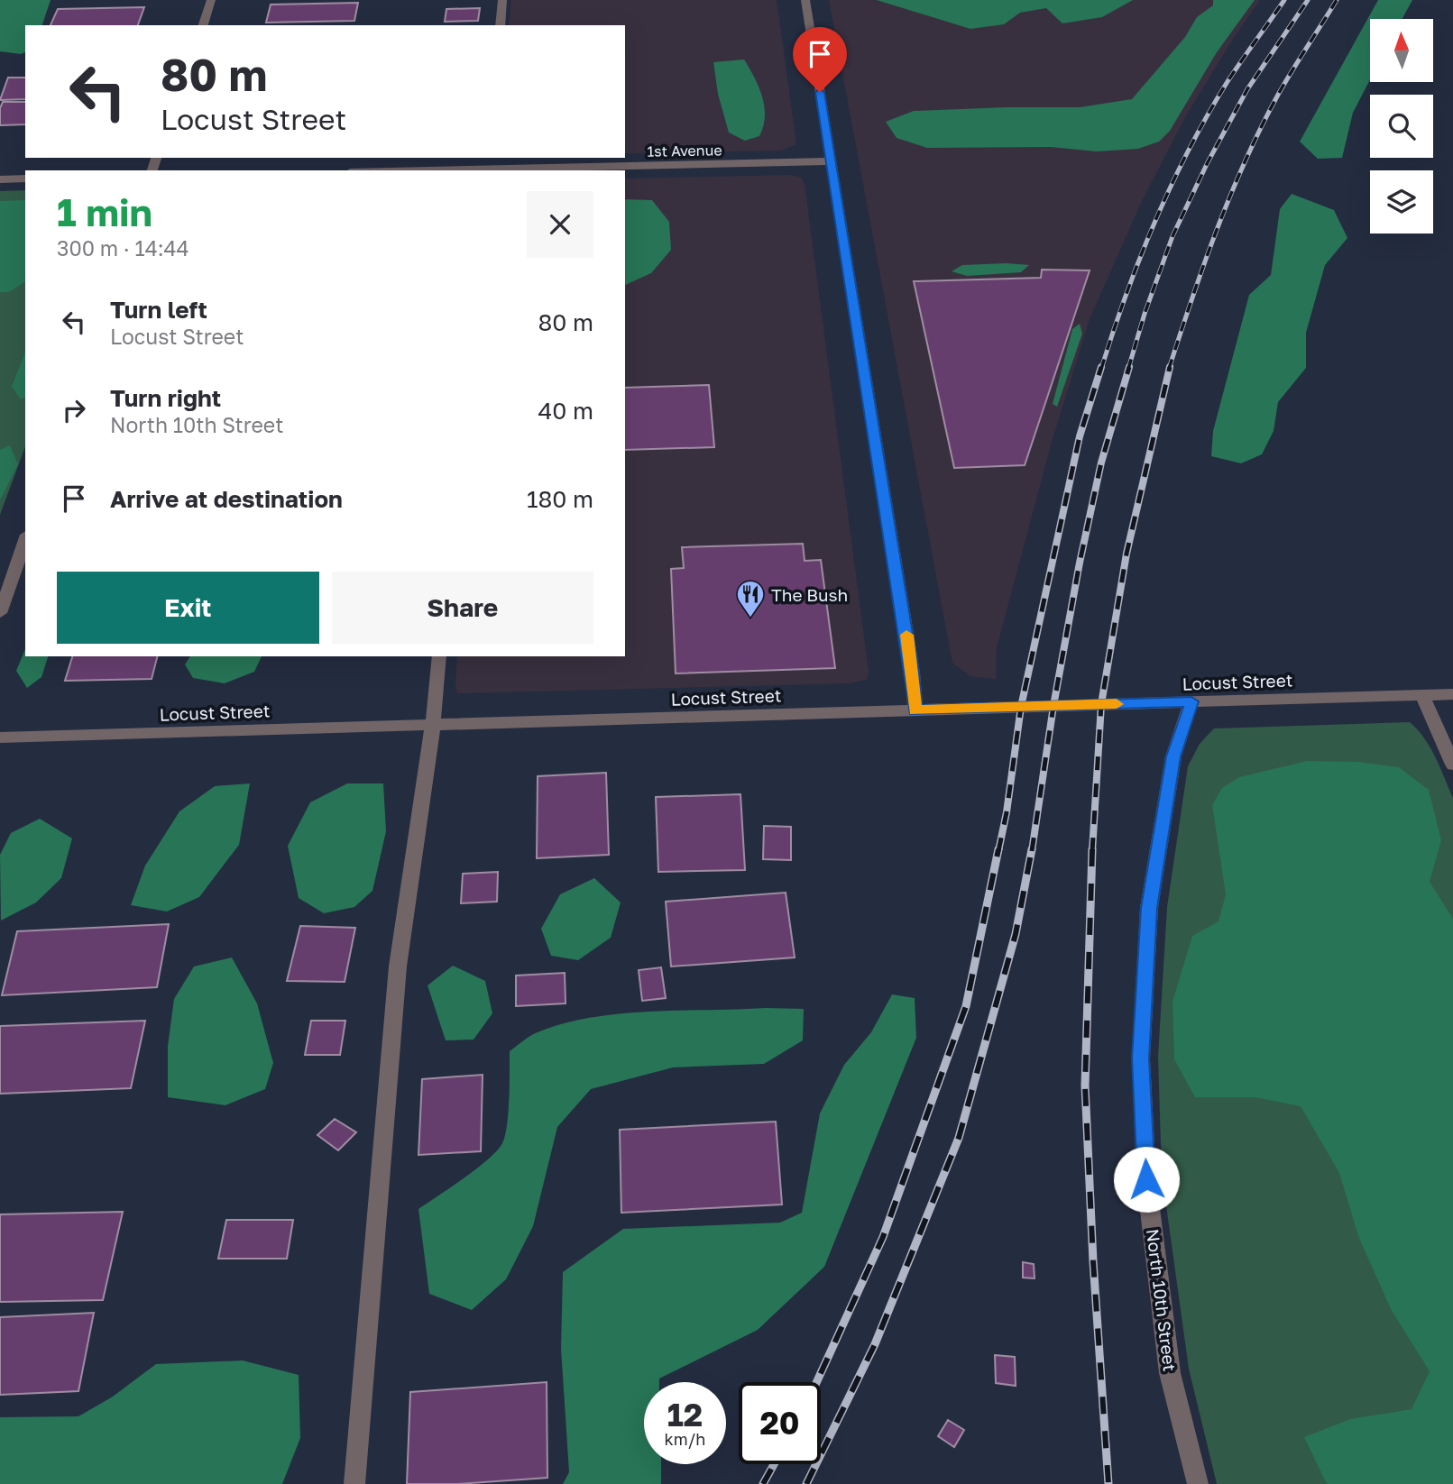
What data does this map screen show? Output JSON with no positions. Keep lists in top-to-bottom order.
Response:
{
  "streets": {
    "street": ["1st Avenue", "Locust Street", "North 10th Street"]
  },
  "crossings": [
    ["Locust Street", "North 10th Street"]
  ],
  "places": {
    "restaurant": ["The Bush"]
  },
  "north": "top",
  "page": {
    "turn": ["80 m", "Locust Street"],
    "heading": ["1 min", "300 m · 14:44"],
    "list": [
      {
        "name": "Turn left",
        "note": "Locust Street",
        "value": "80 m"
      },
      {
        "name": "Turn right",
        "note": "North 10th Street",
        "value": "40 m"
      },
      {
        "name": "Arrive at destination",
        "value": "180 m"
      }
    ],
    "buttons": ["Exit", "Share"],
    "speed": "12 km/h",
    "limit": "20"
  }
}
